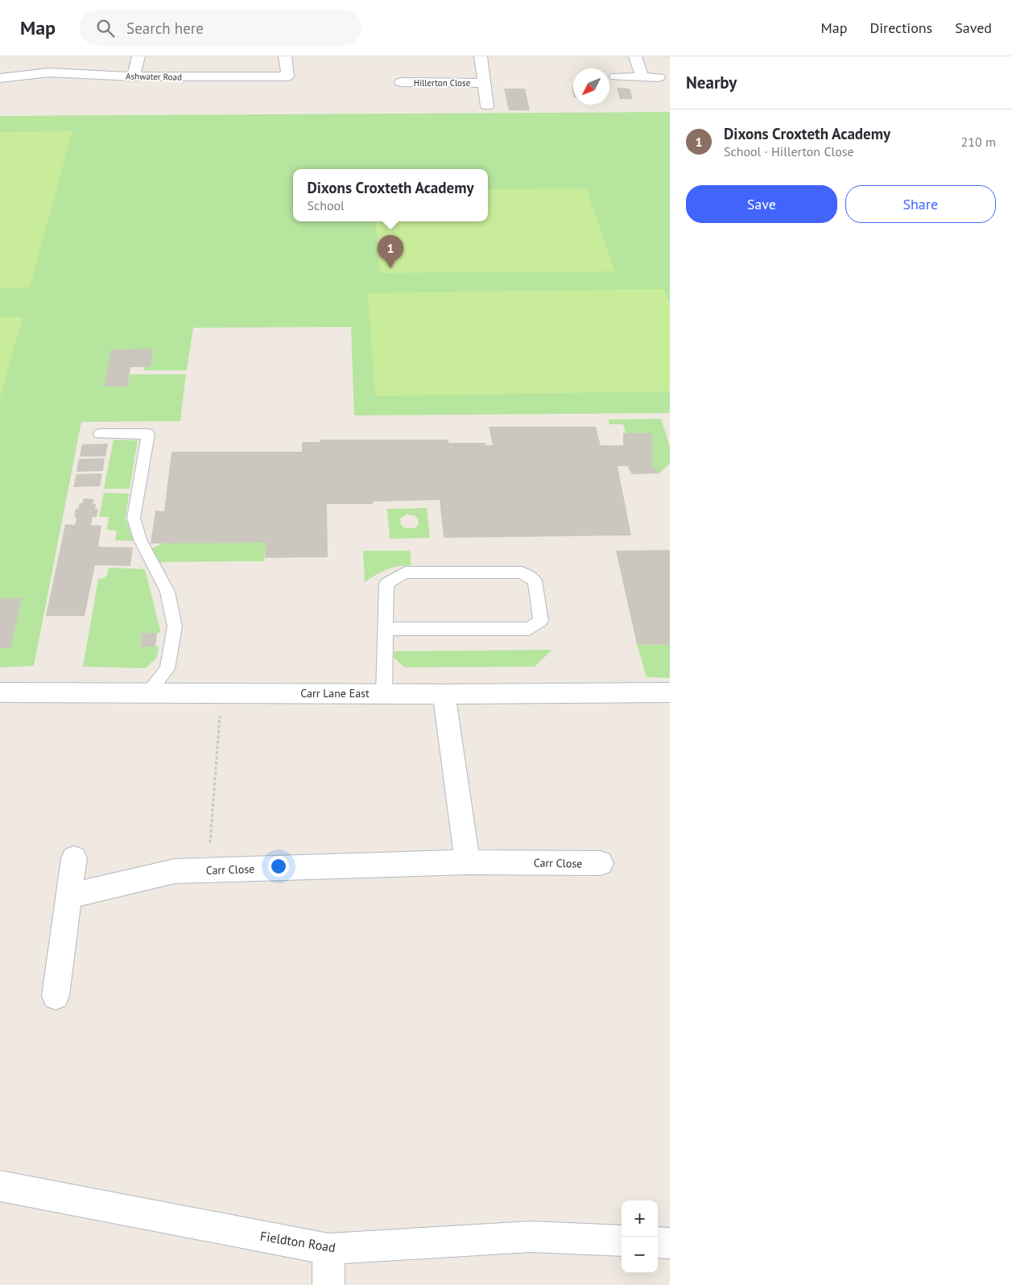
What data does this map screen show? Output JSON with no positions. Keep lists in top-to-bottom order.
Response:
{
  "streets": {
    "street": [
      "Ashwater Road",
      "Hillerton Close",
      "Carr Lane East",
      "Carr Close",
      "Fieldton Road"
    ]
  },
  "north": "bottom left",
  "page": {
    "header": "Map",
    "search": "Search here",
    "nav": ["Map", "Directions", "Saved"],
    "heading": "Nearby",
    "list": [
      {
        "mark": "1",
        "name": "Dixons Croxteth Academy",
        "note": "School · Hillerton Close",
        "value": "210 m"
      }
    ],
    "popup": ["Dixons Croxteth Academy", "School"],
    "buttons": ["Save", "Share"],
    "pins": "1",
    "map_buttons": ["+", "−"]
  }
}
